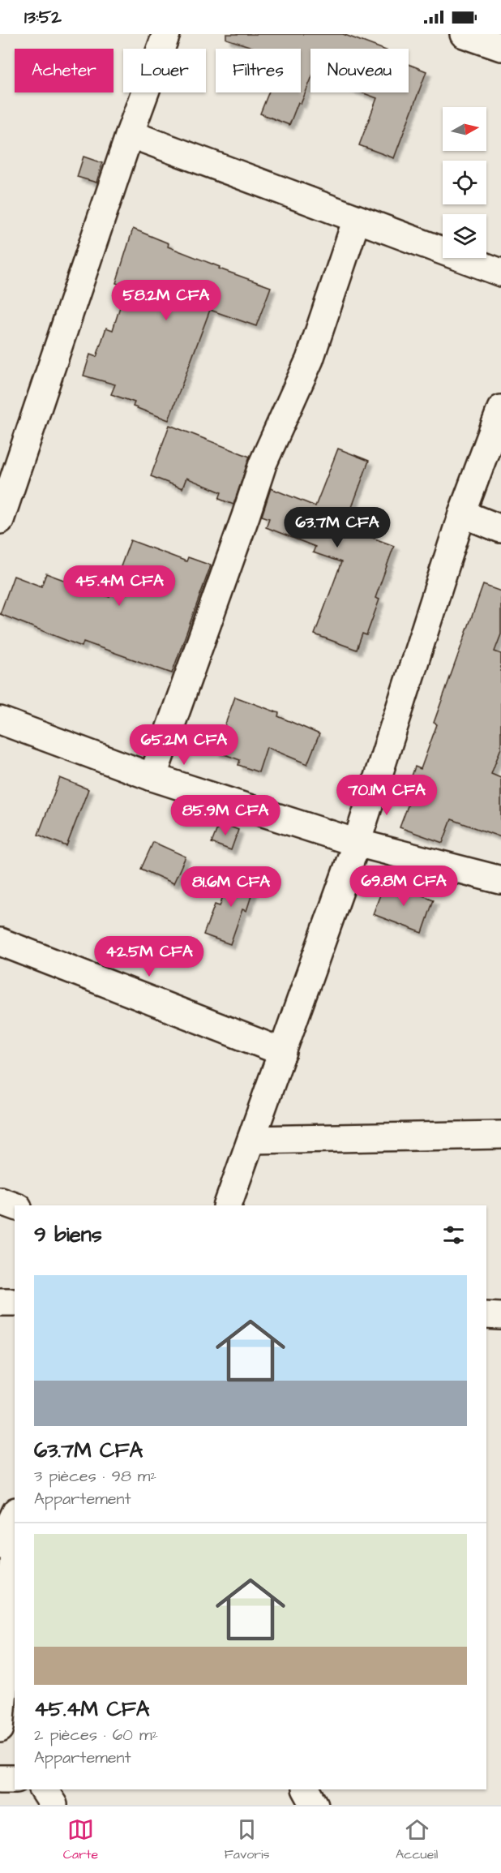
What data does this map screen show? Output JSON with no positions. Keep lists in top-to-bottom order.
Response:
{
  "north": "right",
  "page": {
    "status": "13:52",
    "chip": [
      "Acheter",
      "Louer",
      "Filtres",
      "Nouveau"
    ],
    "price": [
      "58.2M CFA",
      "63.7M CFA",
      "45.4M CFA",
      "65.2M CFA",
      "70.1M CFA",
      "85.9M CFA",
      "69.8M CFA",
      "81.6M CFA",
      "42.5M CFA"
    ],
    "heading": "9 biens",
    "list": [
      {
        "name": "63.7M CFA",
        "note": "3 pièces · 98 m² · Appartement"
      },
      {
        "name": "45.4M CFA",
        "note": "2 pièces · 60 m² · Appartement"
      }
    ],
    "tabs": ["Carte", "Favoris", "Accueil"]
  }
}
